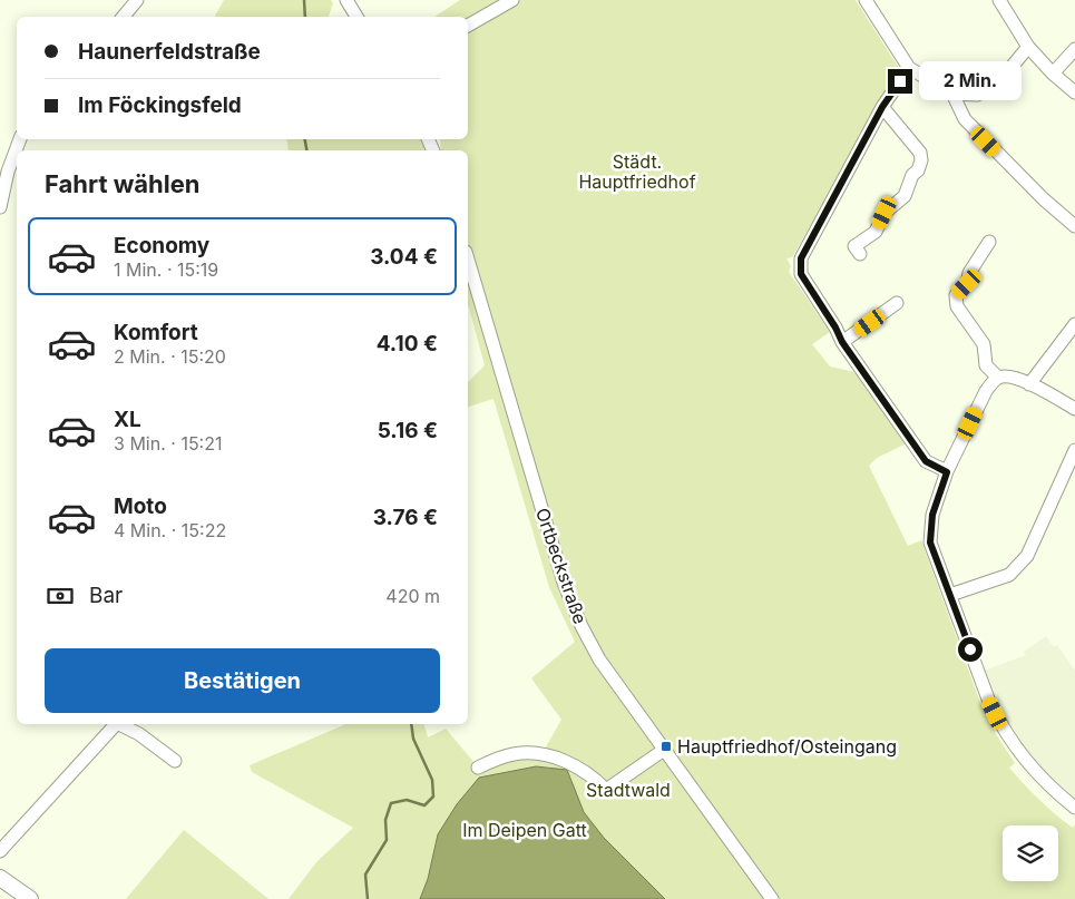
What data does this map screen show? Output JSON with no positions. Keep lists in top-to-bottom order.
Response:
{
  "streets": {
    "street": ["Ortbeckstraße"]
  },
  "parks": ["Städt. Hauptfriedhof", "Stadtwald", "Im Deipen Gatt"],
  "places": {
    "transit": ["Hauptfriedhof/Osteingang"]
  },
  "page": {
    "banner": ["Haunerfeldstraße", "Im Föckingsfeld"],
    "bubble": "2 Min.",
    "heading": "Fahrt wählen",
    "list": [
      {
        "name": "Economy",
        "note": "1 Min. · 15:19",
        "value": "3.04 €"
      },
      {
        "name": "Komfort",
        "note": "2 Min. · 15:20",
        "value": "4.10 €"
      },
      {
        "name": "XL",
        "note": "3 Min. · 15:21",
        "value": "5.16 €"
      },
      {
        "name": "Moto",
        "note": "4 Min. · 15:22",
        "value": "3.76 €"
      }
    ],
    "pay": ["Bar", "420 m"],
    "buttons": "Bestätigen"
  }
}
